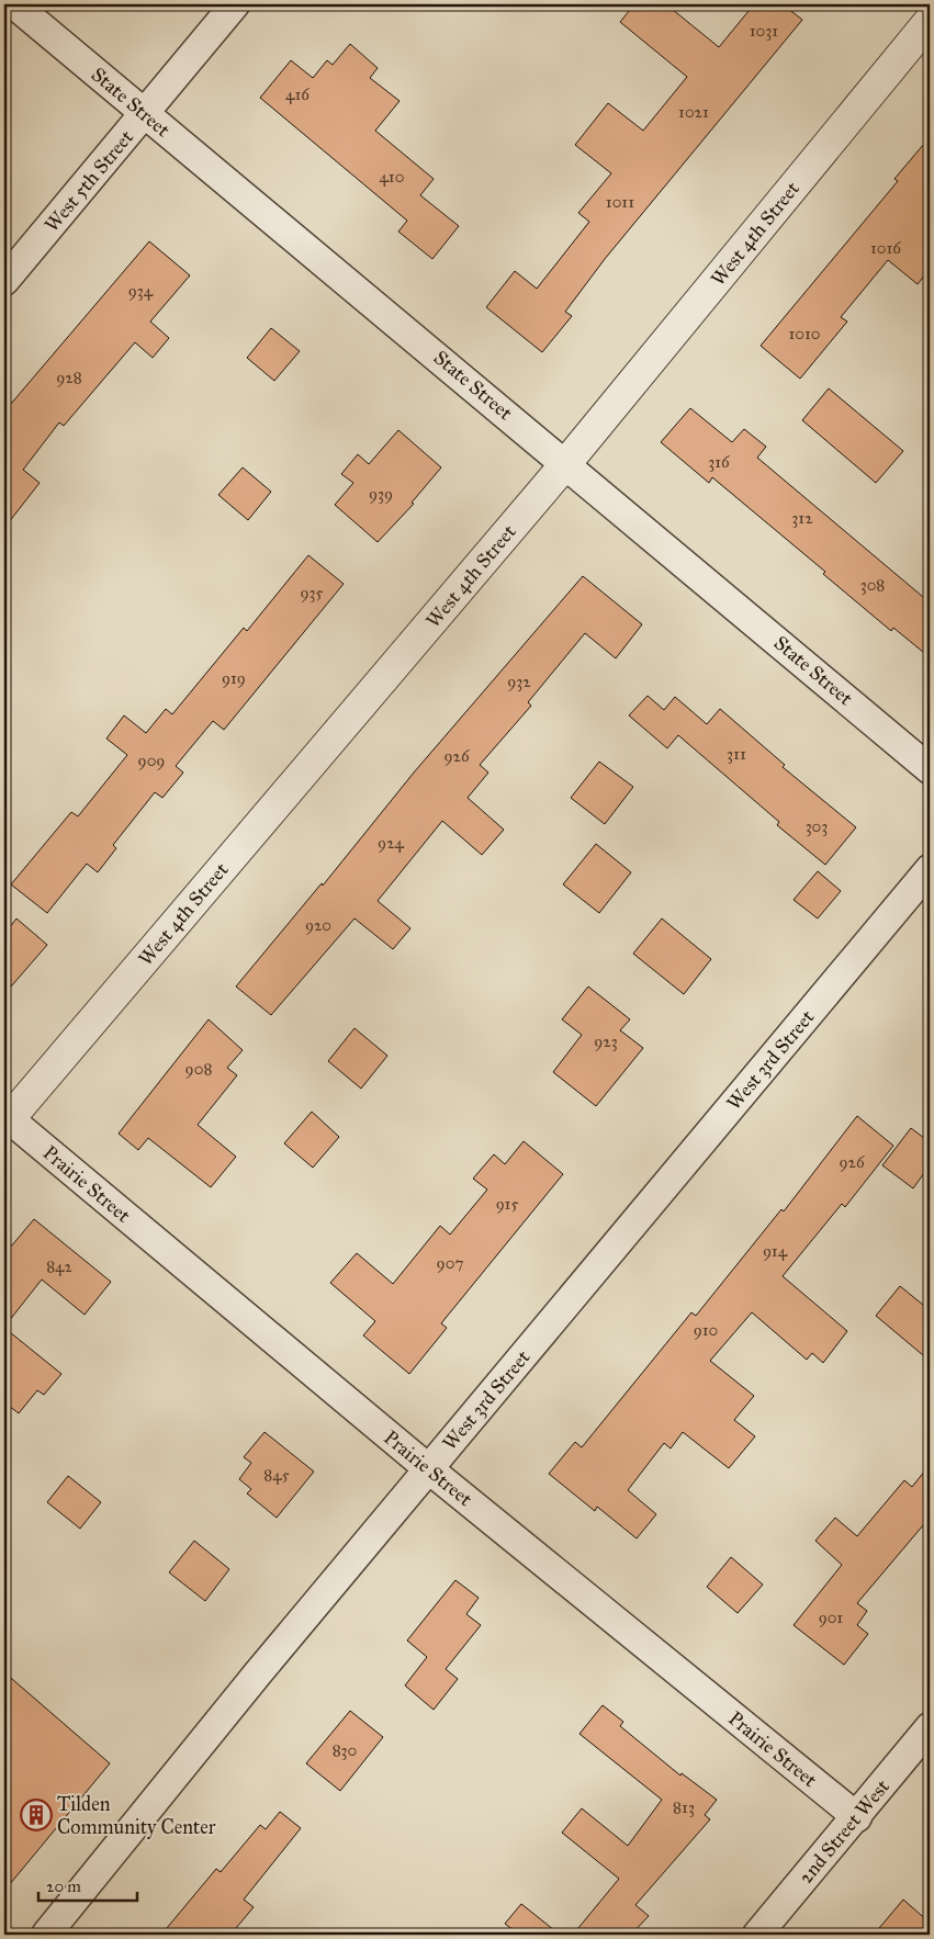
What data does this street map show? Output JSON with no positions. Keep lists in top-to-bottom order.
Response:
{
  "streets": {
    "street": [
      "State Street",
      "West 5th Street",
      "West 4th Street",
      "West 3rd Street",
      "Prairie Street",
      "2nd Street West"
    ]
  },
  "crossings": [
    ["State Street", "West 5th Street"],
    ["State Street", "West 4th Street"],
    ["West 4th Street", "Prairie Street"],
    ["West 3rd Street", "Prairie Street"],
    ["Prairie Street", "2nd Street West"]
  ],
  "places": {
    "building": ["Tilden Community Center"]
  },
  "house_numbers": [
    "1031",
    "416",
    "1021",
    "410",
    "1011",
    "1016",
    "934",
    "1010",
    "928",
    "316",
    "939",
    "312",
    "308",
    "935",
    "919",
    "932",
    "311",
    "926",
    "909",
    "303",
    "924",
    "920",
    "923",
    "908",
    "926",
    "915",
    "914",
    "907",
    "842",
    "910",
    "845",
    "901",
    "830",
    "813"
  ],
  "scale_bar": "20 m"
}
